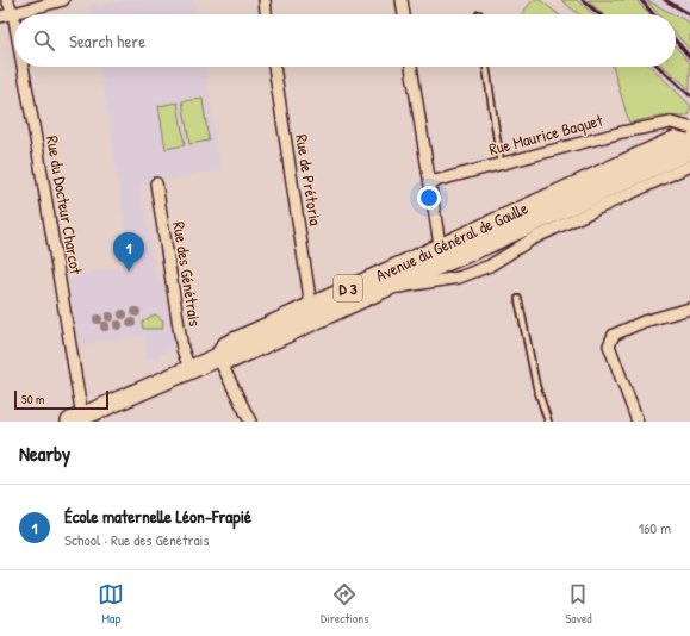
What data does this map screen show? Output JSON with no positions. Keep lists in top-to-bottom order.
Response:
{
  "streets": {
    "main road": ["Avenue du Général de Gaulle", "D 3"],
    "street": [
      "Rue Maurice Baquet",
      "Rue de Prétoria",
      "Rue du Docteur Charcot",
      "Rue des Génétrais"
    ]
  },
  "crossings": [
    ["Rue de Prétoria", "Avenue du Général de Gaulle"],
    ["Rue du Docteur Charcot", "Avenue du Général de Gaulle"],
    ["Avenue du Général de Gaulle", "Rue des Génétrais"]
  ],
  "scale_bar": "50 m",
  "page": {
    "search": "Search here",
    "pins": "1",
    "scale": "50 m",
    "heading": "Nearby",
    "list": [
      {
        "mark": "1",
        "name": "École maternelle Léon-Frapié",
        "note": "School · Rue des Génétrais",
        "value": "160 m"
      }
    ],
    "nav": ["Map", "Directions", "Saved"]
  }
}
